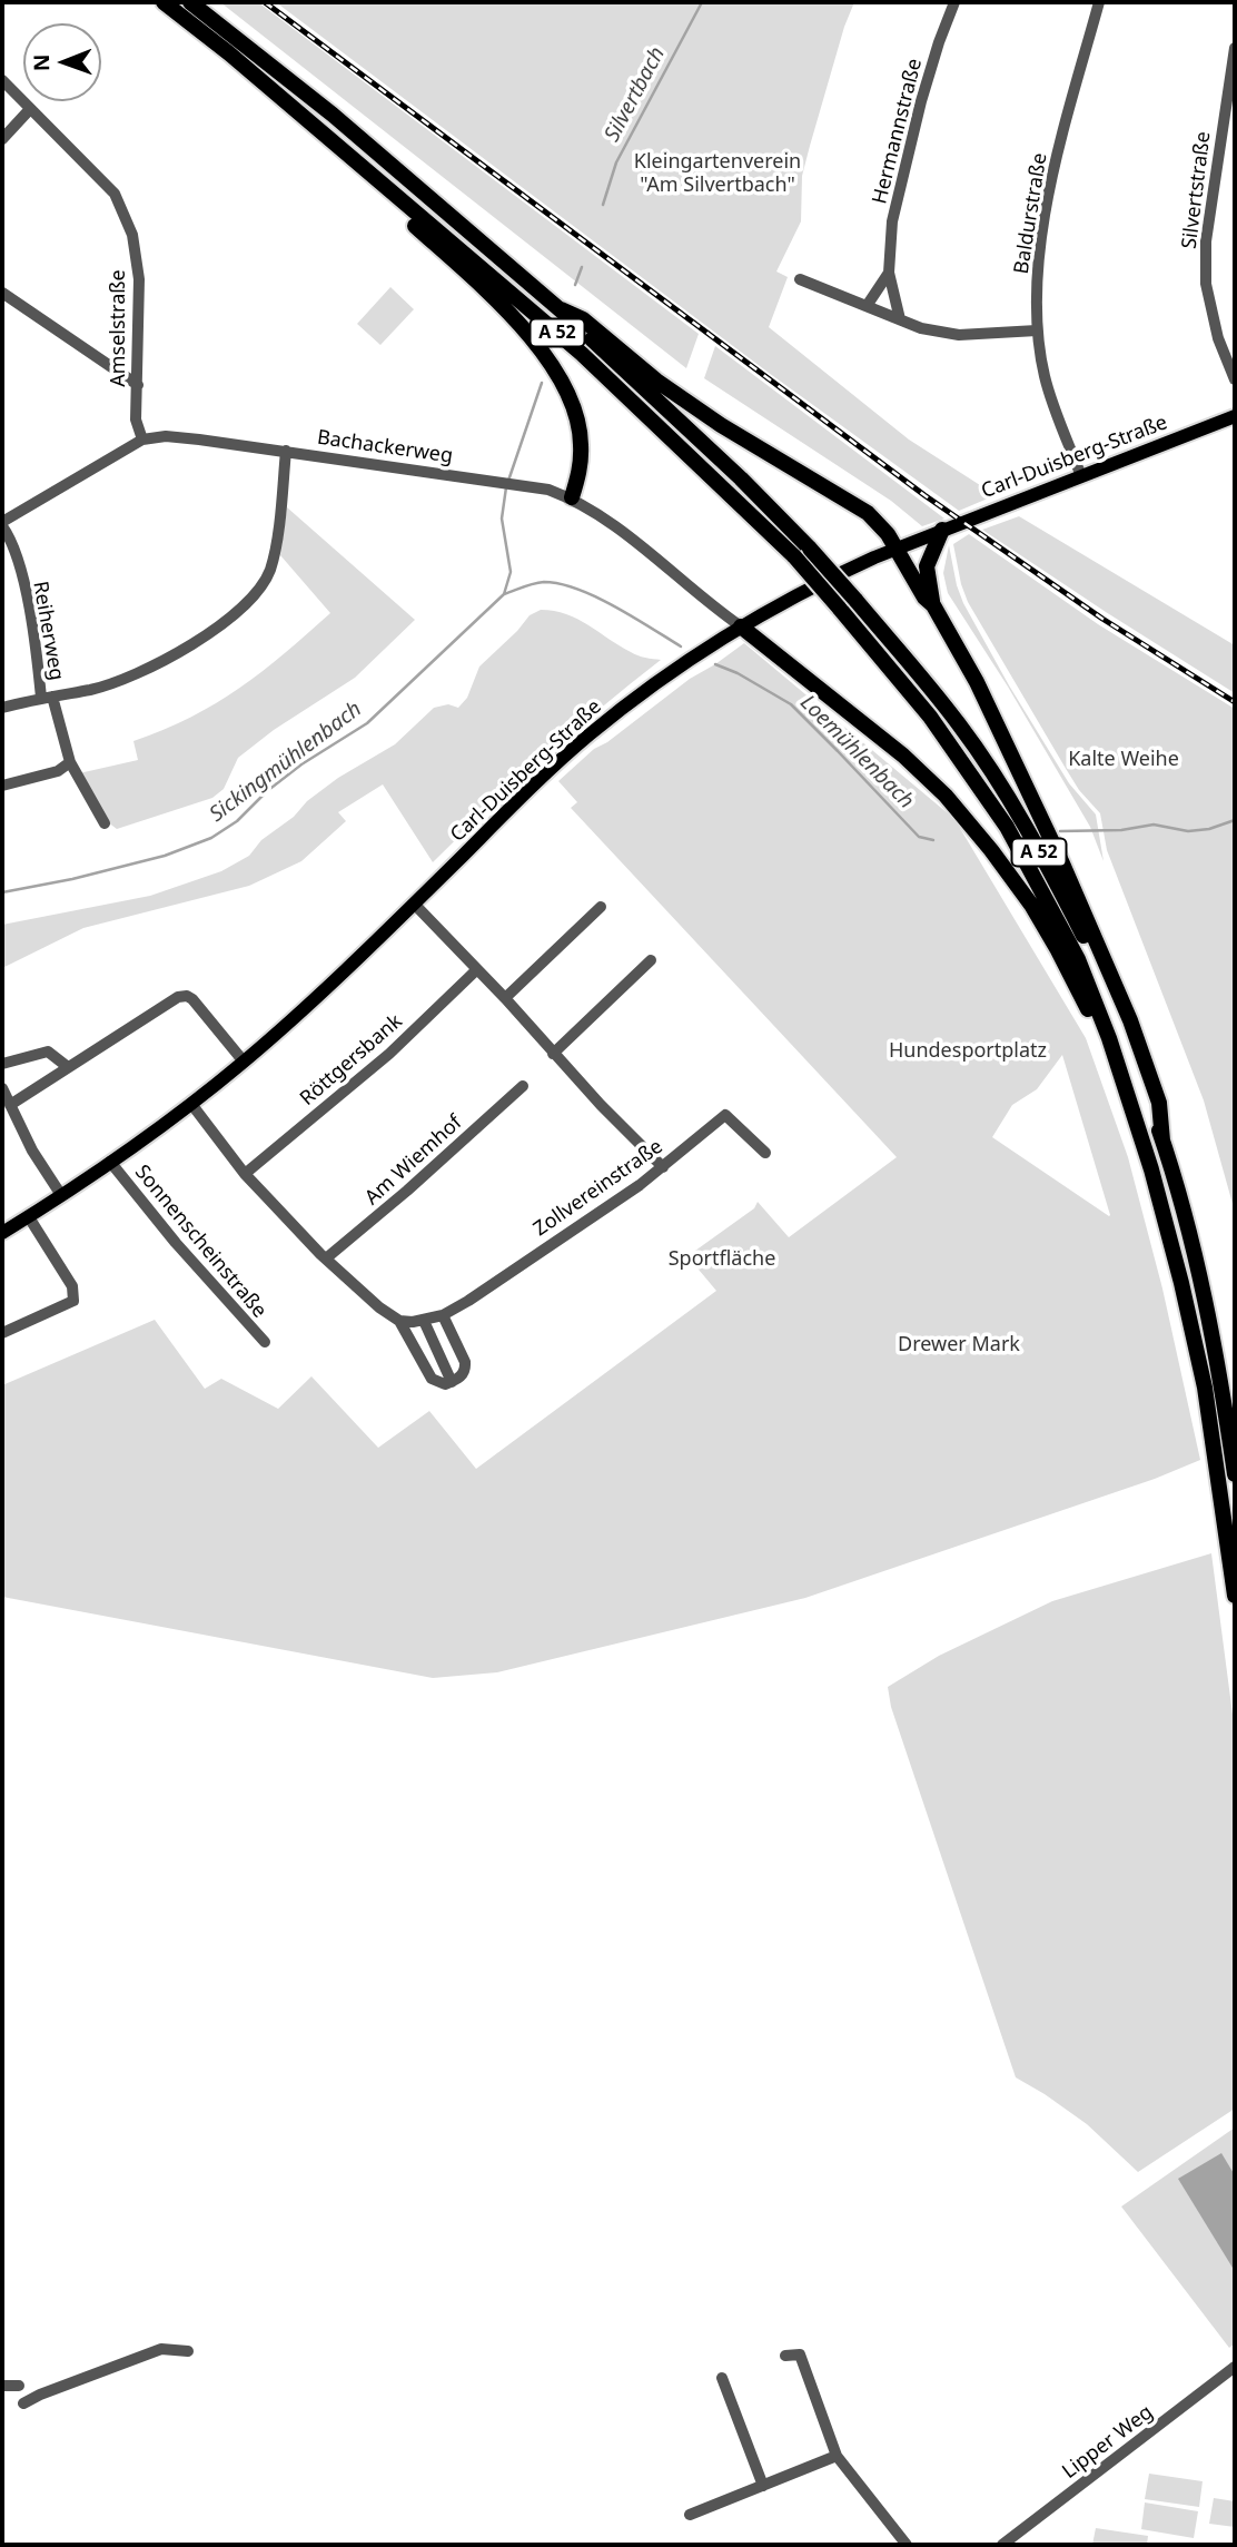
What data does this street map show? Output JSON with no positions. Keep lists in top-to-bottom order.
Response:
{
  "streets": {
    "highway": ["A 52"],
    "main road": ["Carl-Duisberg-Straße"],
    "street": [
      "Hermannstraße",
      "Silvertstraße",
      "Baldurstraße",
      "Amselstraße",
      "Bachackerweg",
      "Reiherweg",
      "Röttgersbank",
      "Am Wiemhof",
      "Zollvereinstraße",
      "Sonnenscheinstraße",
      "Lipper Weg"
    ]
  },
  "crossings": [
    ["Baldurstraße", "Carl-Duisberg-Straße"],
    ["Amselstraße", "Bachackerweg"],
    ["Bachackerweg", "Carl-Duisberg-Straße"],
    ["Bachackerweg", "Reiherweg"],
    ["Carl-Duisberg-Straße", "Sonnenscheinstraße"]
  ],
  "water": ["Silvertbach", "Loemühlenbach", "Sickingmühlenbach"],
  "parks": [
    "Kleingartenverein \"Am Silvertbach\"",
    "Kalte Weihe",
    "Hundesportplatz",
    "Sportfläche",
    "Drewer Mark"
  ],
  "north": "left"
}
